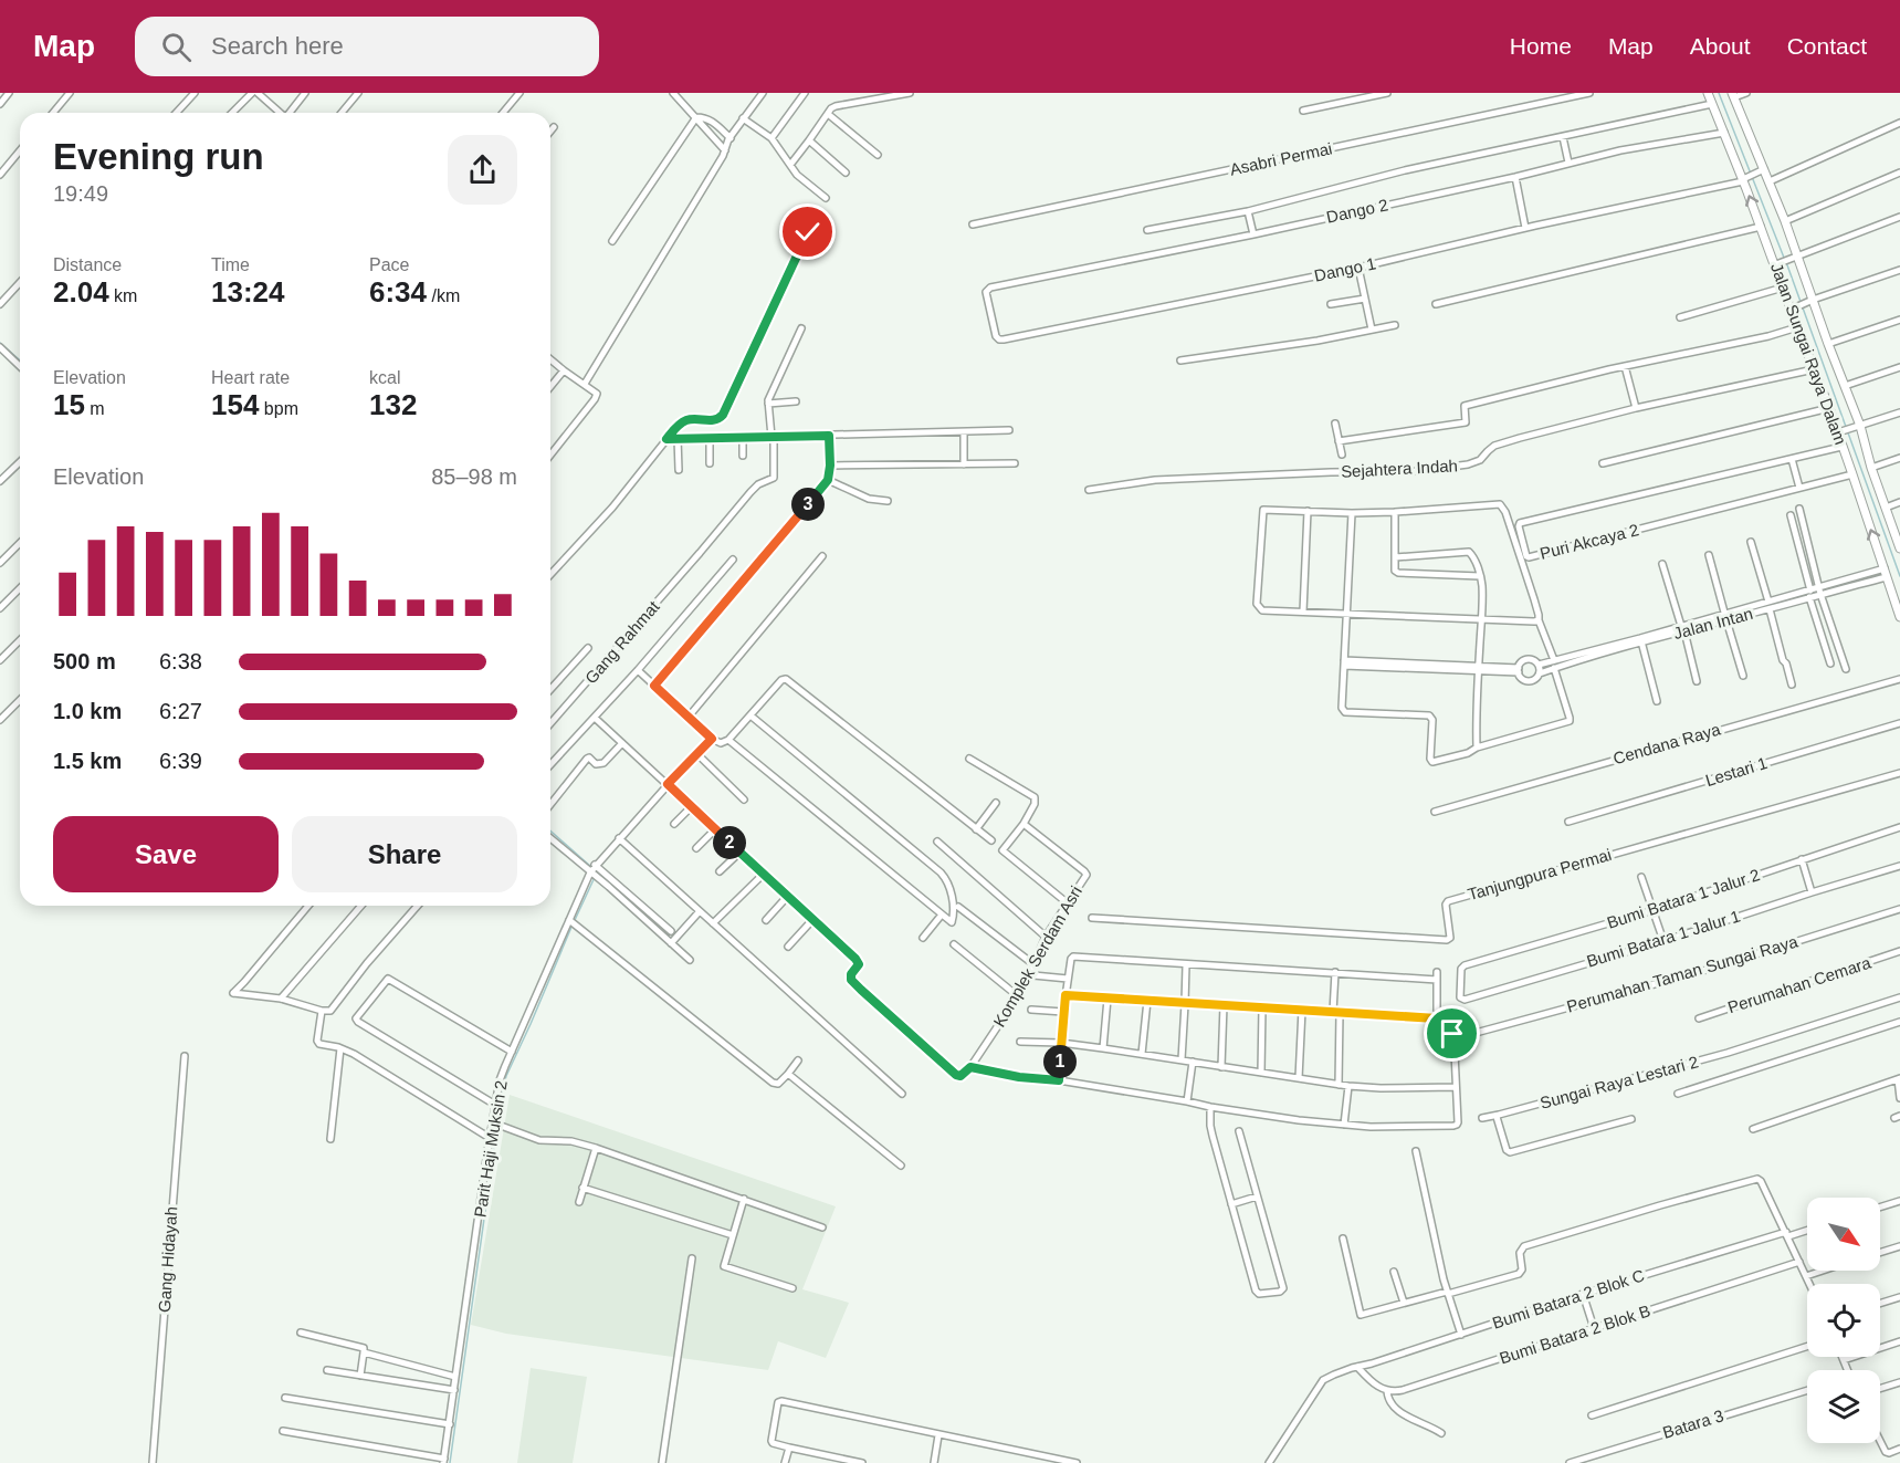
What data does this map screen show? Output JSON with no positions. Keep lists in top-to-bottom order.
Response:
{
  "streets": {
    "street": [
      "Asabri Permai",
      "Dango 2",
      "Dango 1",
      "Jalan Sungai Raya Dalam",
      "Sejahtera Indah",
      "Puri Akcaya 2",
      "Gang Rahmat",
      "Cendana Raya",
      "Lestari 1",
      "Tanjungpura Permai",
      "Bumi Batara 1 Jalur 2",
      "Bumi Batara 1 Jalur 1",
      "Komplek Serdam Asri",
      "Perumahan Taman Sungai Raya",
      "Perumahan Cemara",
      "Sungai Raya Lestari 2",
      "Parit Haji Muksin 2",
      "Gang Hidayah",
      "Bumi Batara 2 Blok C",
      "Bumi Batara 2 Blok B",
      "Batara 3"
    ]
  },
  "crossings": [
    ["Dango 2", "Dango 1"],
    ["Dango 2", "Jalan Sungai Raya Dalam"],
    ["Dango 1", "Jalan Sungai Raya Dalam"],
    ["Jalan Sungai Raya Dalam", "Sejahtera Indah"],
    ["Jalan Sungai Raya Dalam", "Puri Akcaya 2"],
    ["Bumi Batara 1 Jalur 2", "Bumi Batara 1 Jalur 1"]
  ],
  "north": "bottom right",
  "page": {
    "header": "Map",
    "search": "Search here",
    "nav": [
      "Home",
      "Map",
      "About",
      "Contact"
    ],
    "heading": ["Evening run", "19:49"],
    "stats": [
      ["Distance", "2.04 km"],
      ["Time", "13:24"],
      ["Pace", "6:34 /km"],
      ["Elevation", "15 m"],
      ["Heart rate", "154 bpm"],
      ["kcal", "132"]
    ],
    "chart": ["Elevation", "85–98 m"],
    "pins": ["3", "2", "1"],
    "list": [
      {
        "name": "500 m",
        "note": "6:38"
      },
      {
        "name": "1.0 km",
        "note": "6:27"
      },
      {
        "name": "1.5 km",
        "note": "6:39"
      }
    ],
    "buttons": ["Save", "Share"]
  }
}
